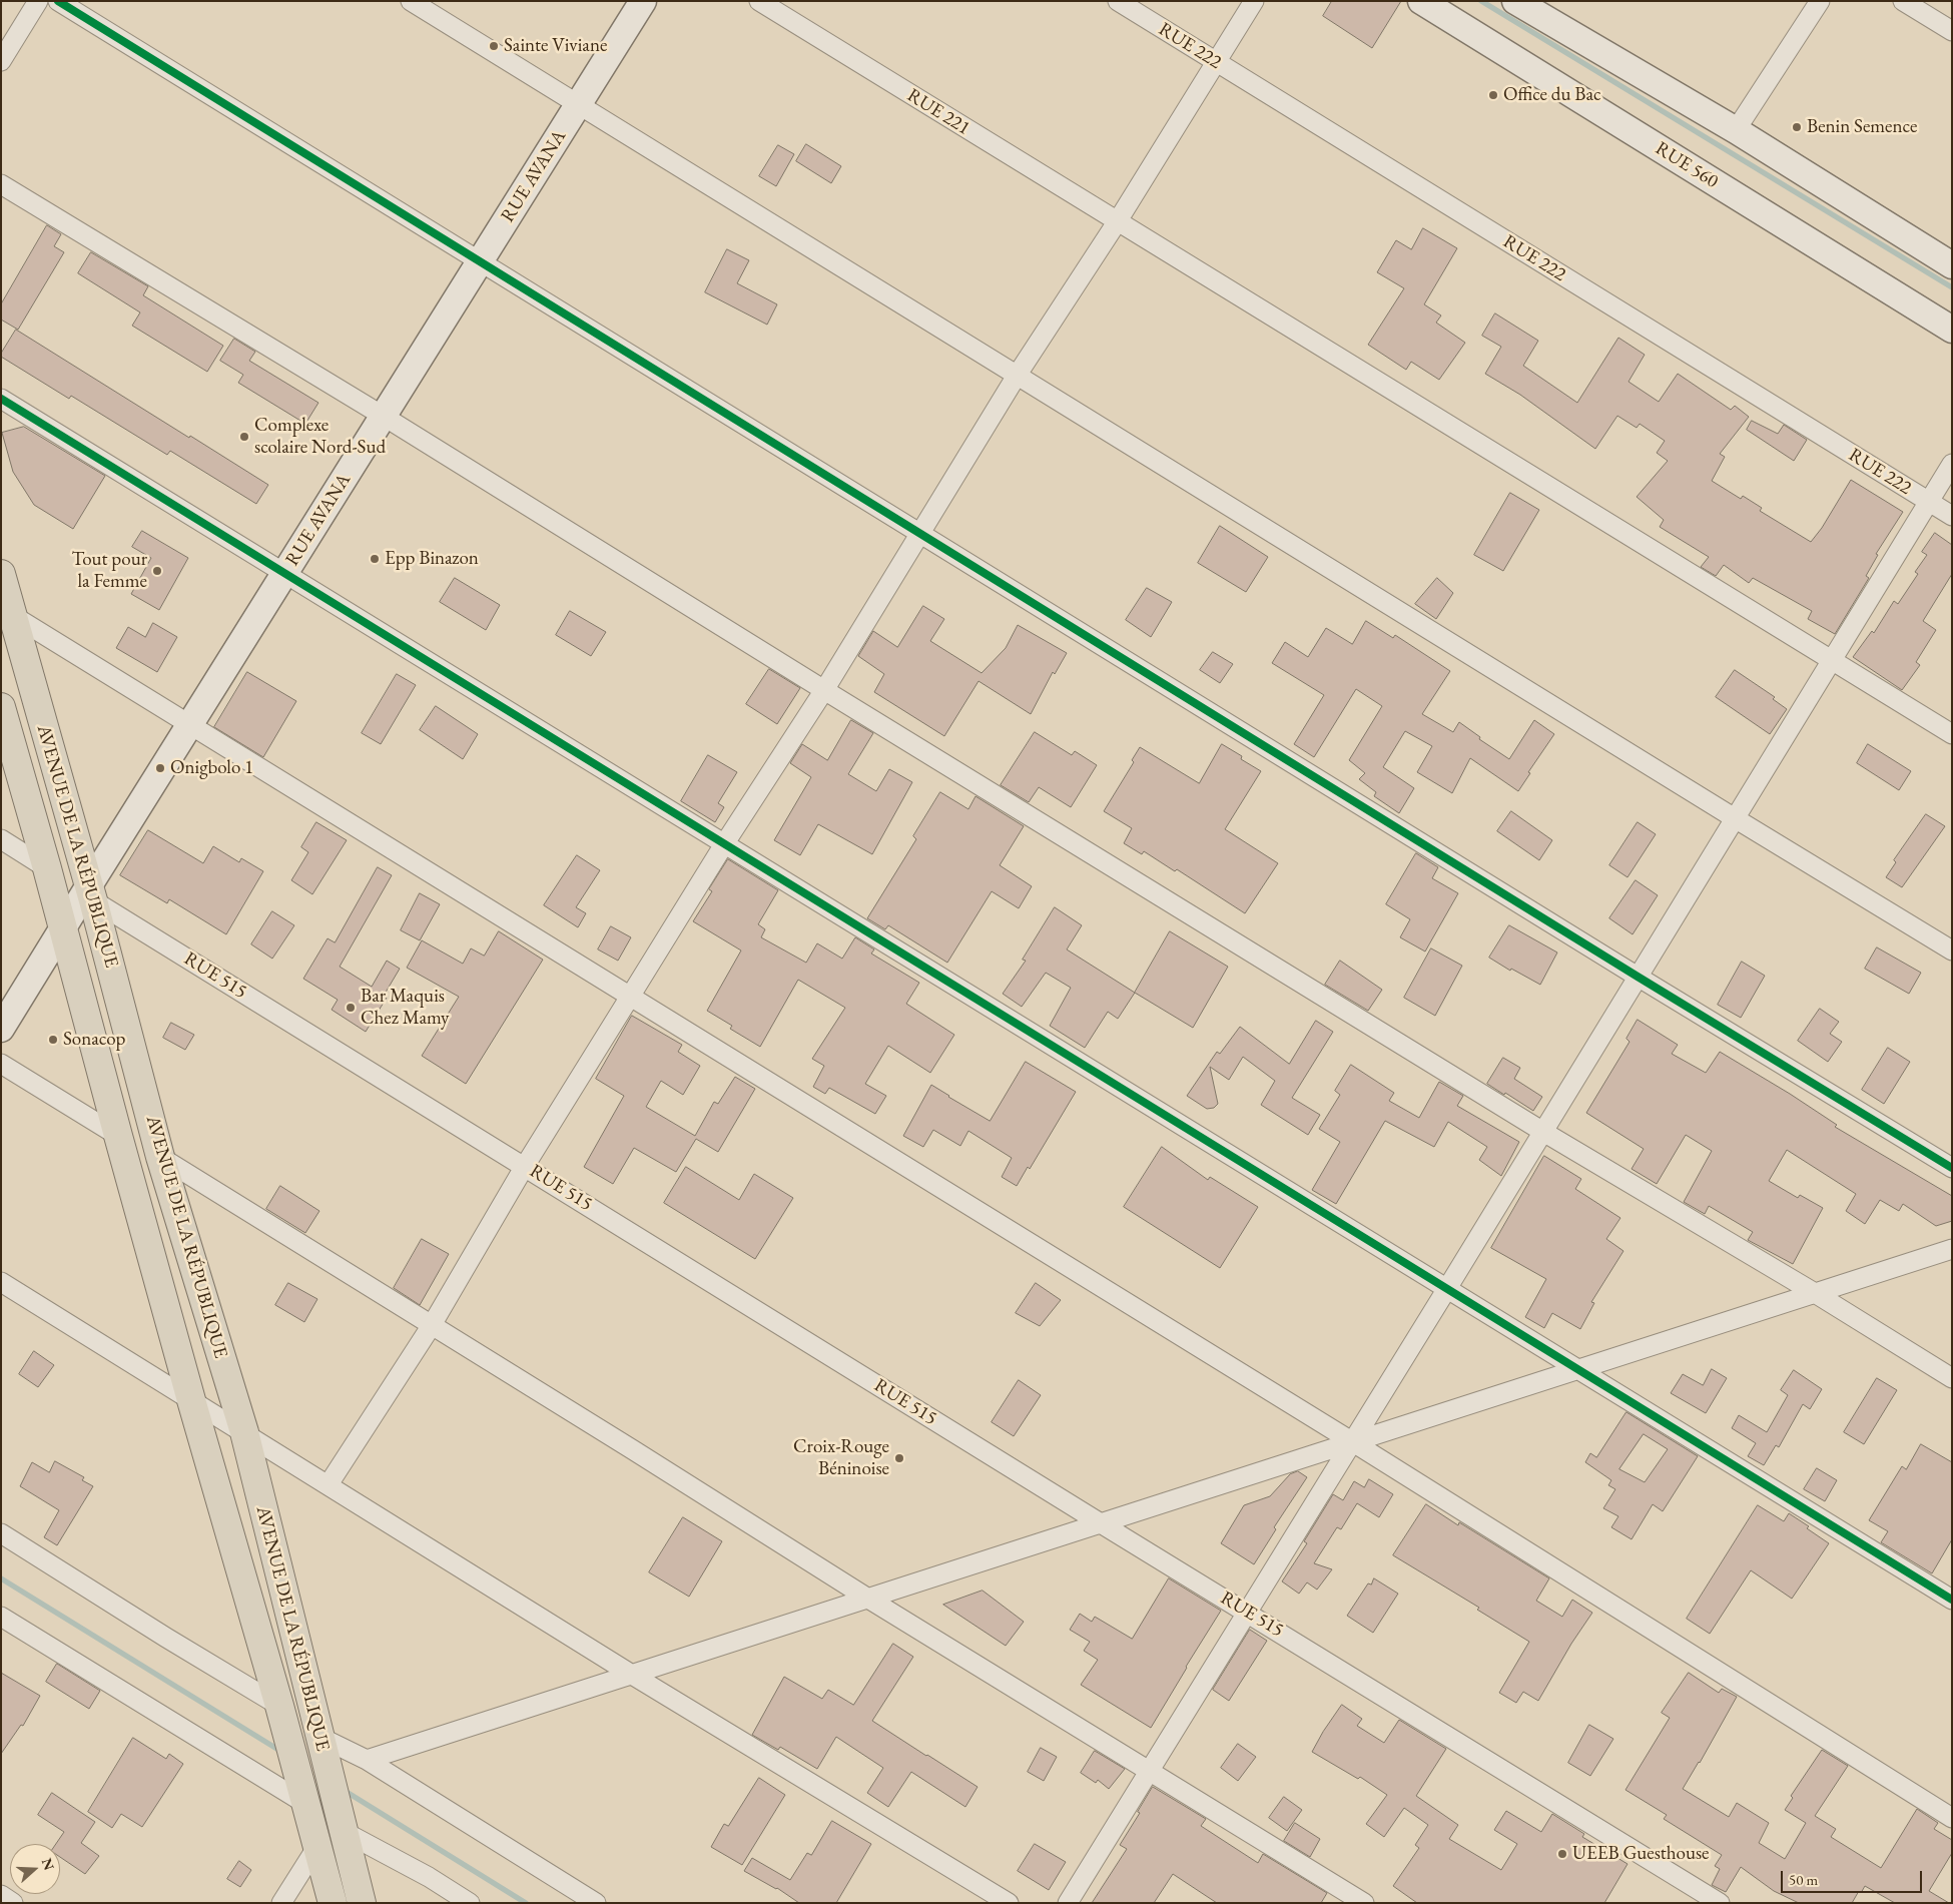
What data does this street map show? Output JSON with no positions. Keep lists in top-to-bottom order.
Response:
{
  "streets": {
    "main road": ["RUE 560", "RUE AVANA", "AVENUE DE LA RÉPUBLIQUE"],
    "street": ["RUE 222", "RUE 221", "RUE 515"]
  },
  "crossings": [
    ["RUE AVANA", "AVENUE DE LA RÉPUBLIQUE"],
    ["RUE AVANA", "RUE 515"],
    ["AVENUE DE LA RÉPUBLIQUE", "RUE 515"]
  ],
  "places": [
    "Sainte Viviane",
    "Office du Bac",
    "Benin Semence",
    "Complexe scolaire Nord-Sud",
    "Epp Binazon",
    "Tout pour la Femme",
    "Onigbolo 1",
    "Bar Maquis Chez Mamy",
    "Sonacop",
    "Croix-Rouge Béninoise",
    "UEEB Guesthouse"
  ],
  "scale_bar": "50 m",
  "north": "right"
}
